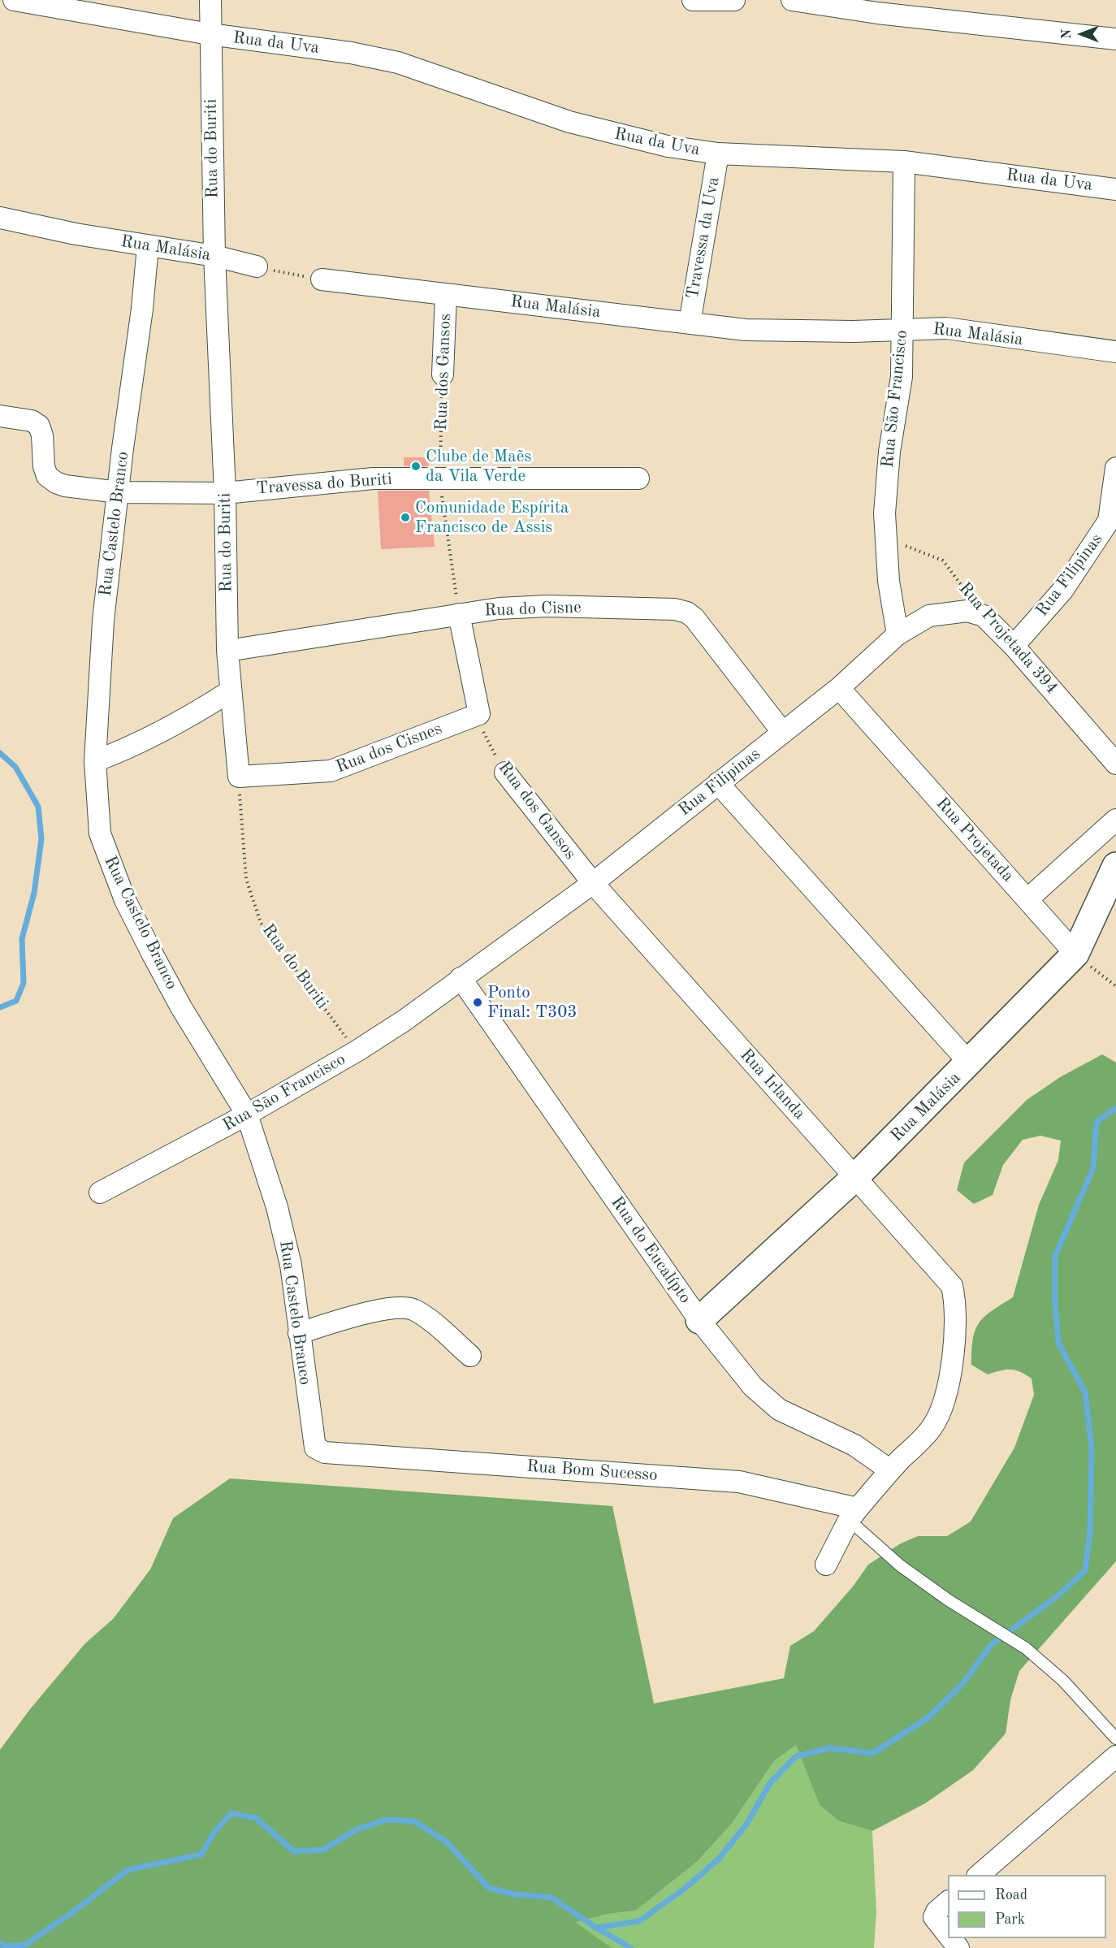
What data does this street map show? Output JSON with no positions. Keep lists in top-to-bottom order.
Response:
{
  "streets": {
    "street": [
      "Rua da Uva",
      "Rua do Buriti",
      "Travessa da Uva",
      "Rua Malásia",
      "Rua dos Gansos",
      "Rua São Francisco",
      "Travessa do Buriti",
      "Rua Castelo Branco",
      "Rua Filipinas",
      "Rua do Cisne",
      "Rua Projetada 394",
      "Rua dos Cisnes",
      "Rua Projetada",
      "Rua Irlanda",
      "Rua do Eucalípto",
      "Rua Bom Sucesso"
    ]
  },
  "crossings": [
    ["Rua da Uva", "Rua do Buriti"],
    ["Rua da Uva", "Travessa da Uva"],
    ["Rua da Uva", "Rua São Francisco"],
    ["Rua do Buriti", "Rua Malásia"],
    ["Rua do Buriti", "Rua São Francisco"],
    ["Rua do Buriti", "Travessa do Buriti"],
    ["Rua do Buriti", "Rua do Cisne"],
    ["Rua do Buriti", "Rua dos Cisnes"],
    ["Travessa da Uva", "Rua Malásia"],
    ["Rua Malásia", "Rua dos Gansos"],
    ["Rua Malásia", "Rua São Francisco"],
    ["Rua Malásia", "Rua Castelo Branco"],
    ["Rua Malásia", "Rua Projetada"],
    ["Rua Malásia", "Rua Irlanda"],
    ["Rua Malásia", "Rua do Eucalípto"],
    ["Rua dos Gansos", "Travessa do Buriti"],
    ["Rua dos Gansos", "Rua Filipinas"],
    ["Rua dos Gansos", "Rua do Cisne"],
    ["Rua dos Gansos", "Rua dos Cisnes"],
    ["Rua dos Gansos", "Rua Irlanda"],
    ["Rua São Francisco", "Rua Castelo Branco"],
    ["Rua São Francisco", "Rua Filipinas"],
    ["Rua São Francisco", "Rua Projetada 394"],
    ["Rua São Francisco", "Rua do Eucalípto"],
    ["Travessa do Buriti", "Rua Castelo Branco"],
    ["Rua Castelo Branco", "Rua Bom Sucesso"],
    ["Rua Filipinas", "Rua do Cisne"],
    ["Rua Filipinas", "Rua Projetada 394"],
    ["Rua Filipinas", "Rua Projetada"],
    ["Rua Filipinas", "Rua Irlanda"],
    ["Rua Filipinas", "Rua do Eucalípto"],
    ["Rua do Cisne", "Rua dos Cisnes"],
    ["Rua Irlanda", "Rua do Eucalípto"]
  ],
  "places": ["Clube de Maẽs da Vila Verde", "Comunidade Espírita Francisco de Assis", "Ponto Final: T303"],
  "legend": ["Road", "Park"],
  "north": "left"
}
